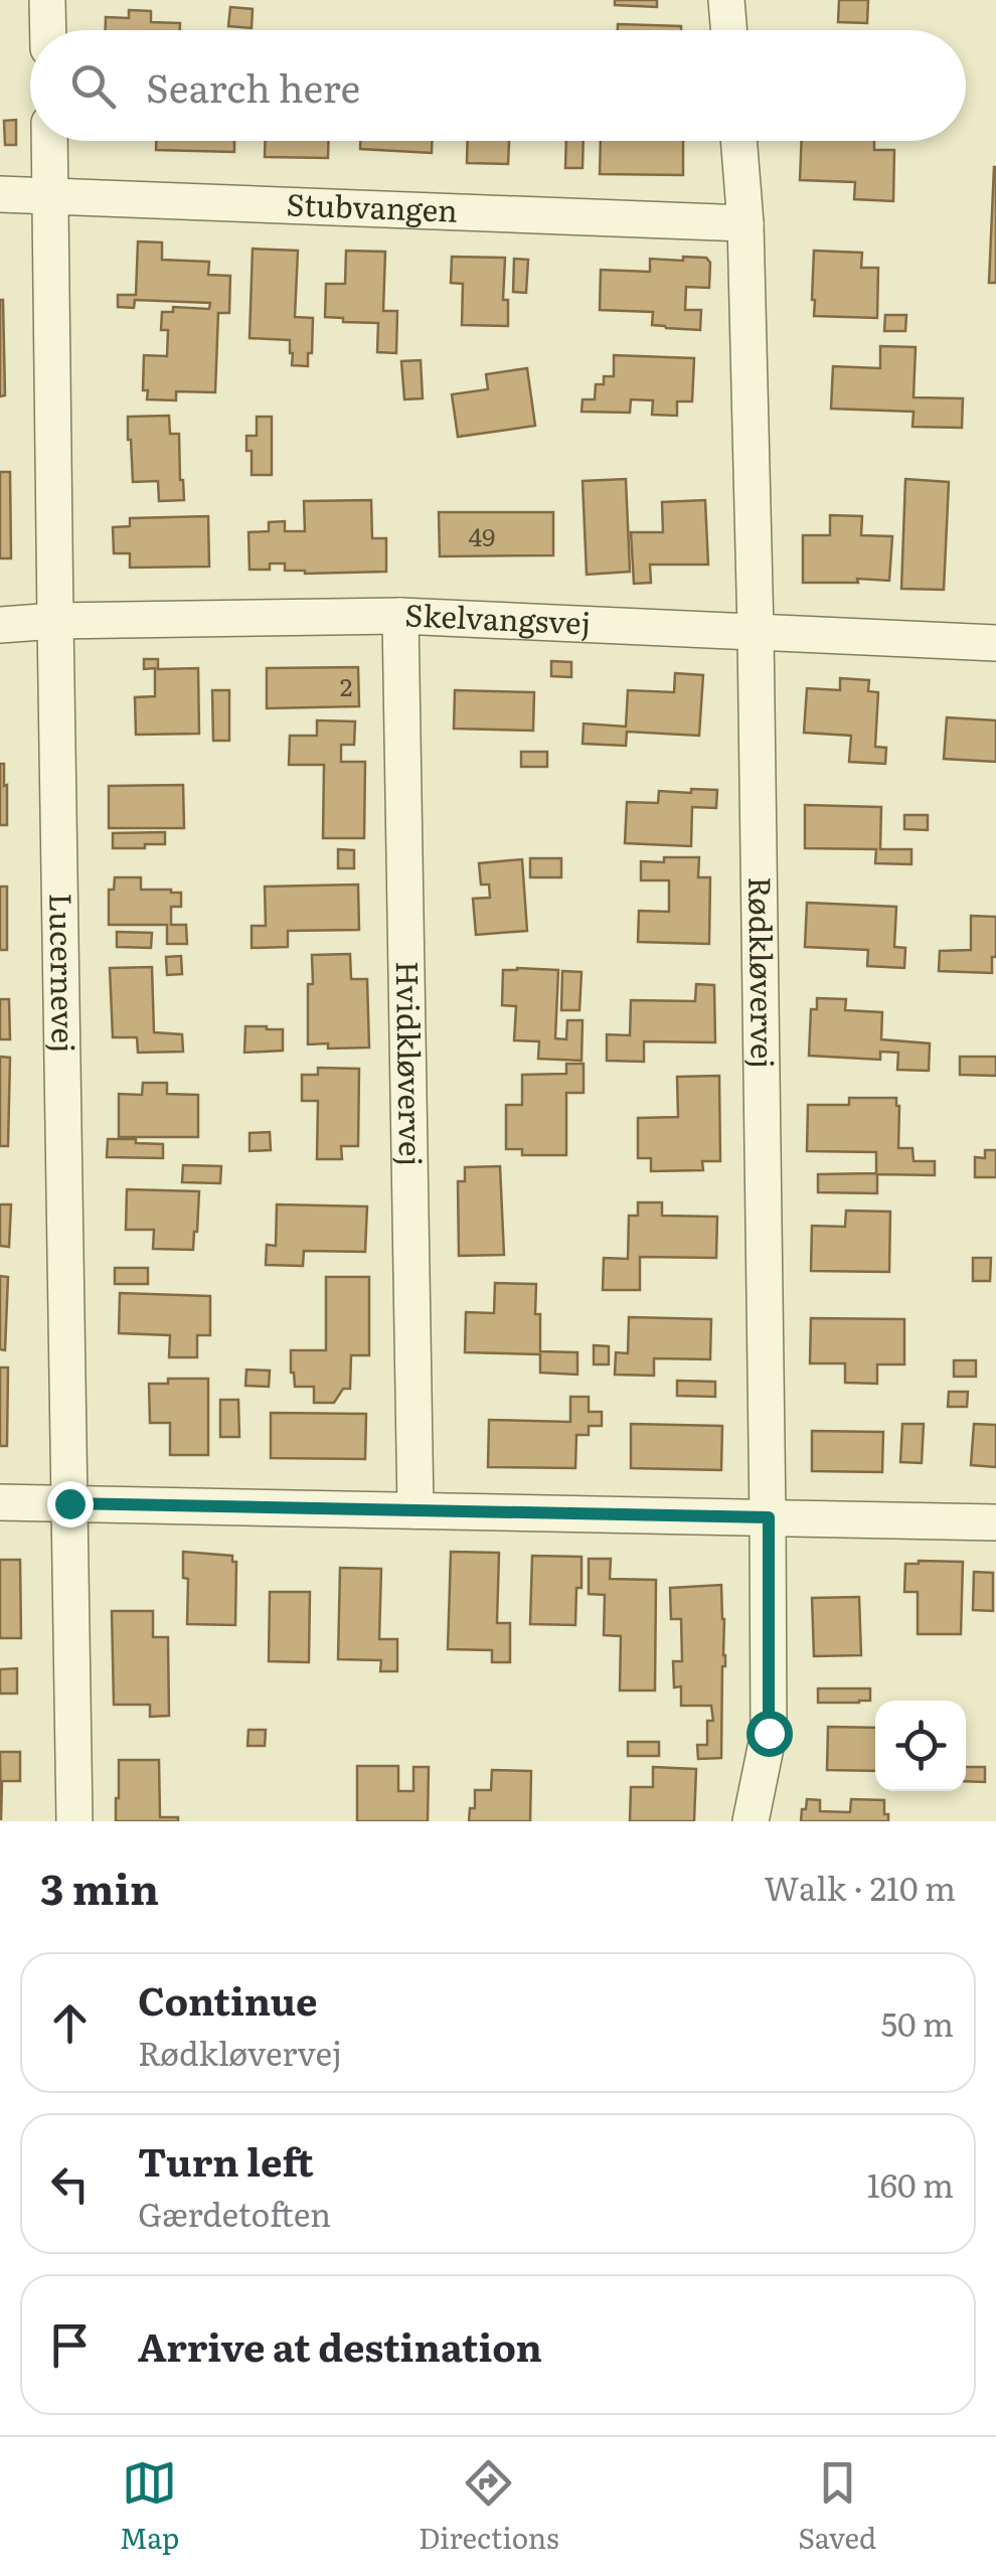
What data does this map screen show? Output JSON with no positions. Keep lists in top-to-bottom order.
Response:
{
  "streets": {
    "street": [
      "Stubvangen",
      "Skelvangsvej",
      "Lucernevej",
      "Rødkløvervej",
      "Hvidkløvervej"
    ]
  },
  "crossings": [
    ["Stubvangen", "Lucernevej"],
    ["Stubvangen", "Rødkløvervej"],
    ["Skelvangsvej", "Lucernevej"],
    ["Skelvangsvej", "Rødkløvervej"],
    ["Skelvangsvej", "Hvidkløvervej"]
  ],
  "house_numbers": ["49", "2"],
  "page": {
    "search": "Search here",
    "heading": ["3 min", "Walk · 210 m"],
    "list": [
      ["Continue", "Rødkløvervej", "50 m"],
      ["Turn left", "Gærdetoften", "160 m"],
      "Arrive at destination"
    ],
    "nav": ["Map", "Directions", "Saved"]
  }
}
